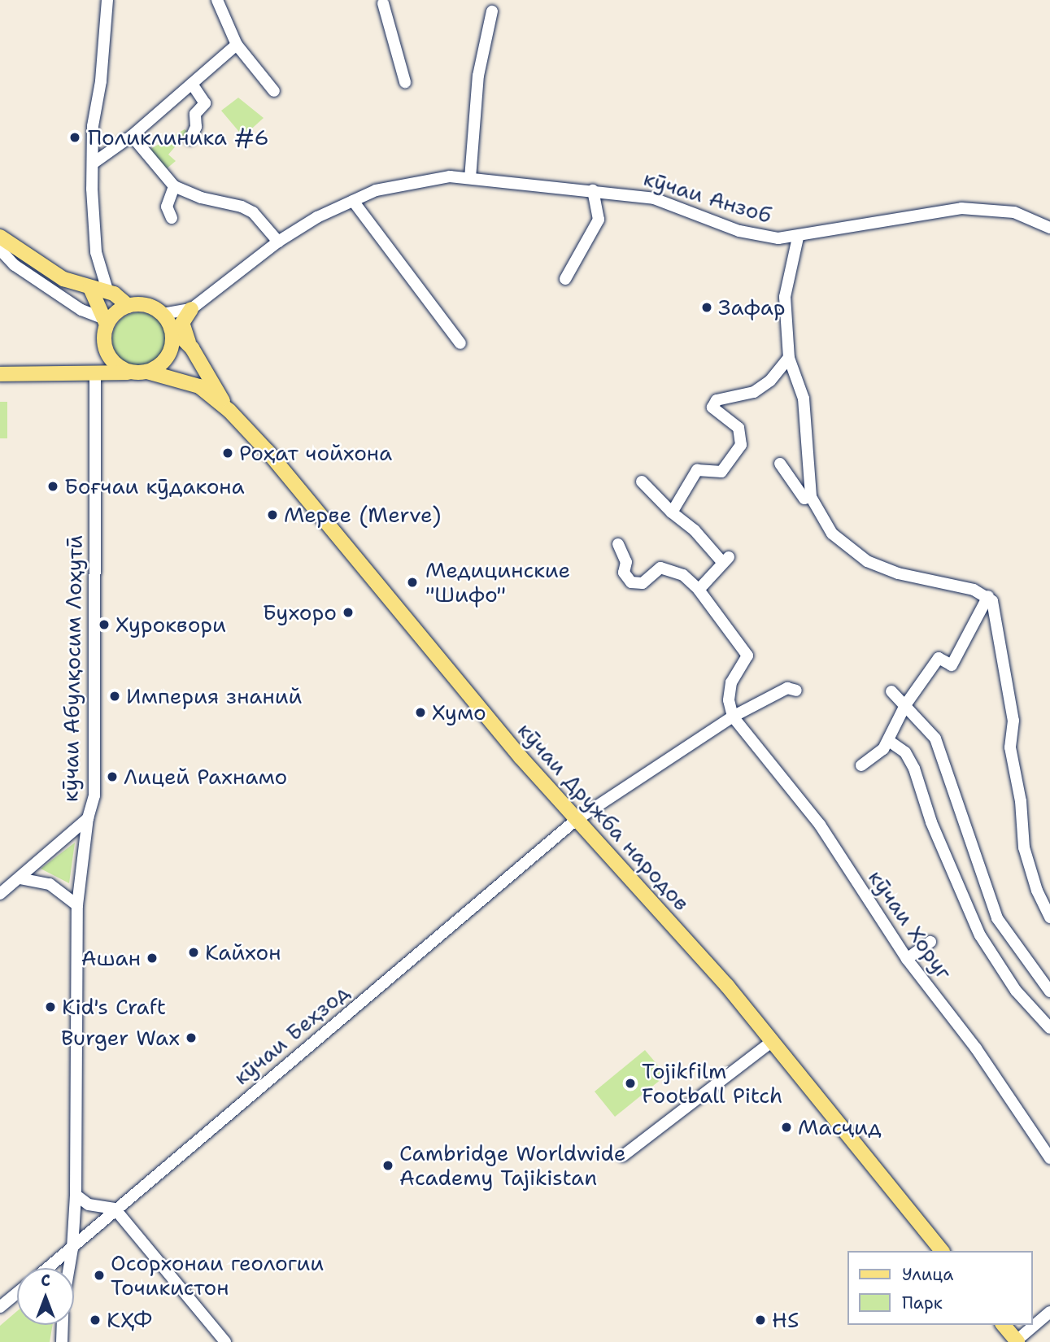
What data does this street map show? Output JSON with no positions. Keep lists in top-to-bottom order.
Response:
{
  "streets": {
    "main road": ["кӯчаи Дружба народов"],
    "street": [
      "кӯчаи Анзоб",
      "кӯчаи Абулқосим Лоҳутӣ",
      "кӯчаи Хоруг",
      "кӯчаи Беҳзод"
    ]
  },
  "crossings": [
    ["кӯчаи Абулқосим Лоҳутӣ", "кӯчаи Беҳзод"],
    ["кӯчаи Дружба народов", "кӯчаи Беҳзод"],
    ["кӯчаи Хоруг", "кӯчаи Беҳзод"]
  ],
  "places": [
    "Поликлиника #6",
    "Зафар",
    "Роҳат чойхона",
    "Боғчаи кӯдакона",
    "Мерве (Merve)",
    "Медицинские \"Шифо\"",
    "Бухоро",
    "Хуроквори",
    "Империя знаний",
    "Хумо",
    "Лицей Рахнамо",
    "Кайхон",
    "Ашан",
    "Kid's Craft",
    "Burger Wax",
    "Tojikfilm Football Pitch",
    "Масҷид",
    "Cambridge Worldwide Academy Tajikistan",
    "Осорхонаи геологии Точикистон",
    "КҲФ",
    "HS"
  ],
  "legend": ["Улица", "Парк"],
  "north": "top"
}
